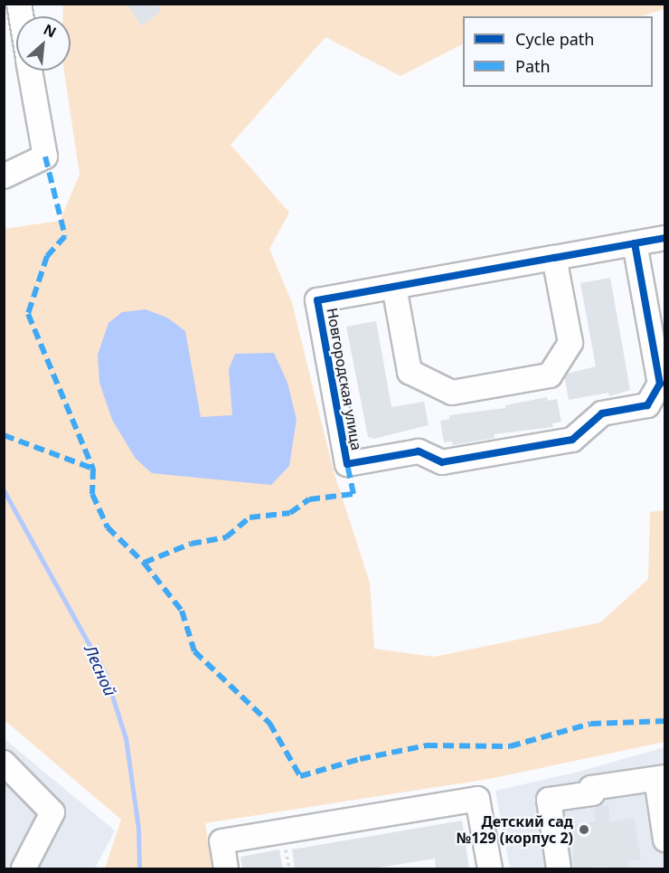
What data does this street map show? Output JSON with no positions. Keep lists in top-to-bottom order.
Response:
{
  "streets": {
    "street": ["Новгородская улица"]
  },
  "water": ["Лесной"],
  "places": ["Детский сад №129 (корпус 2)"],
  "legend": ["Cycle path", "Path"],
  "north": "top right"
}
